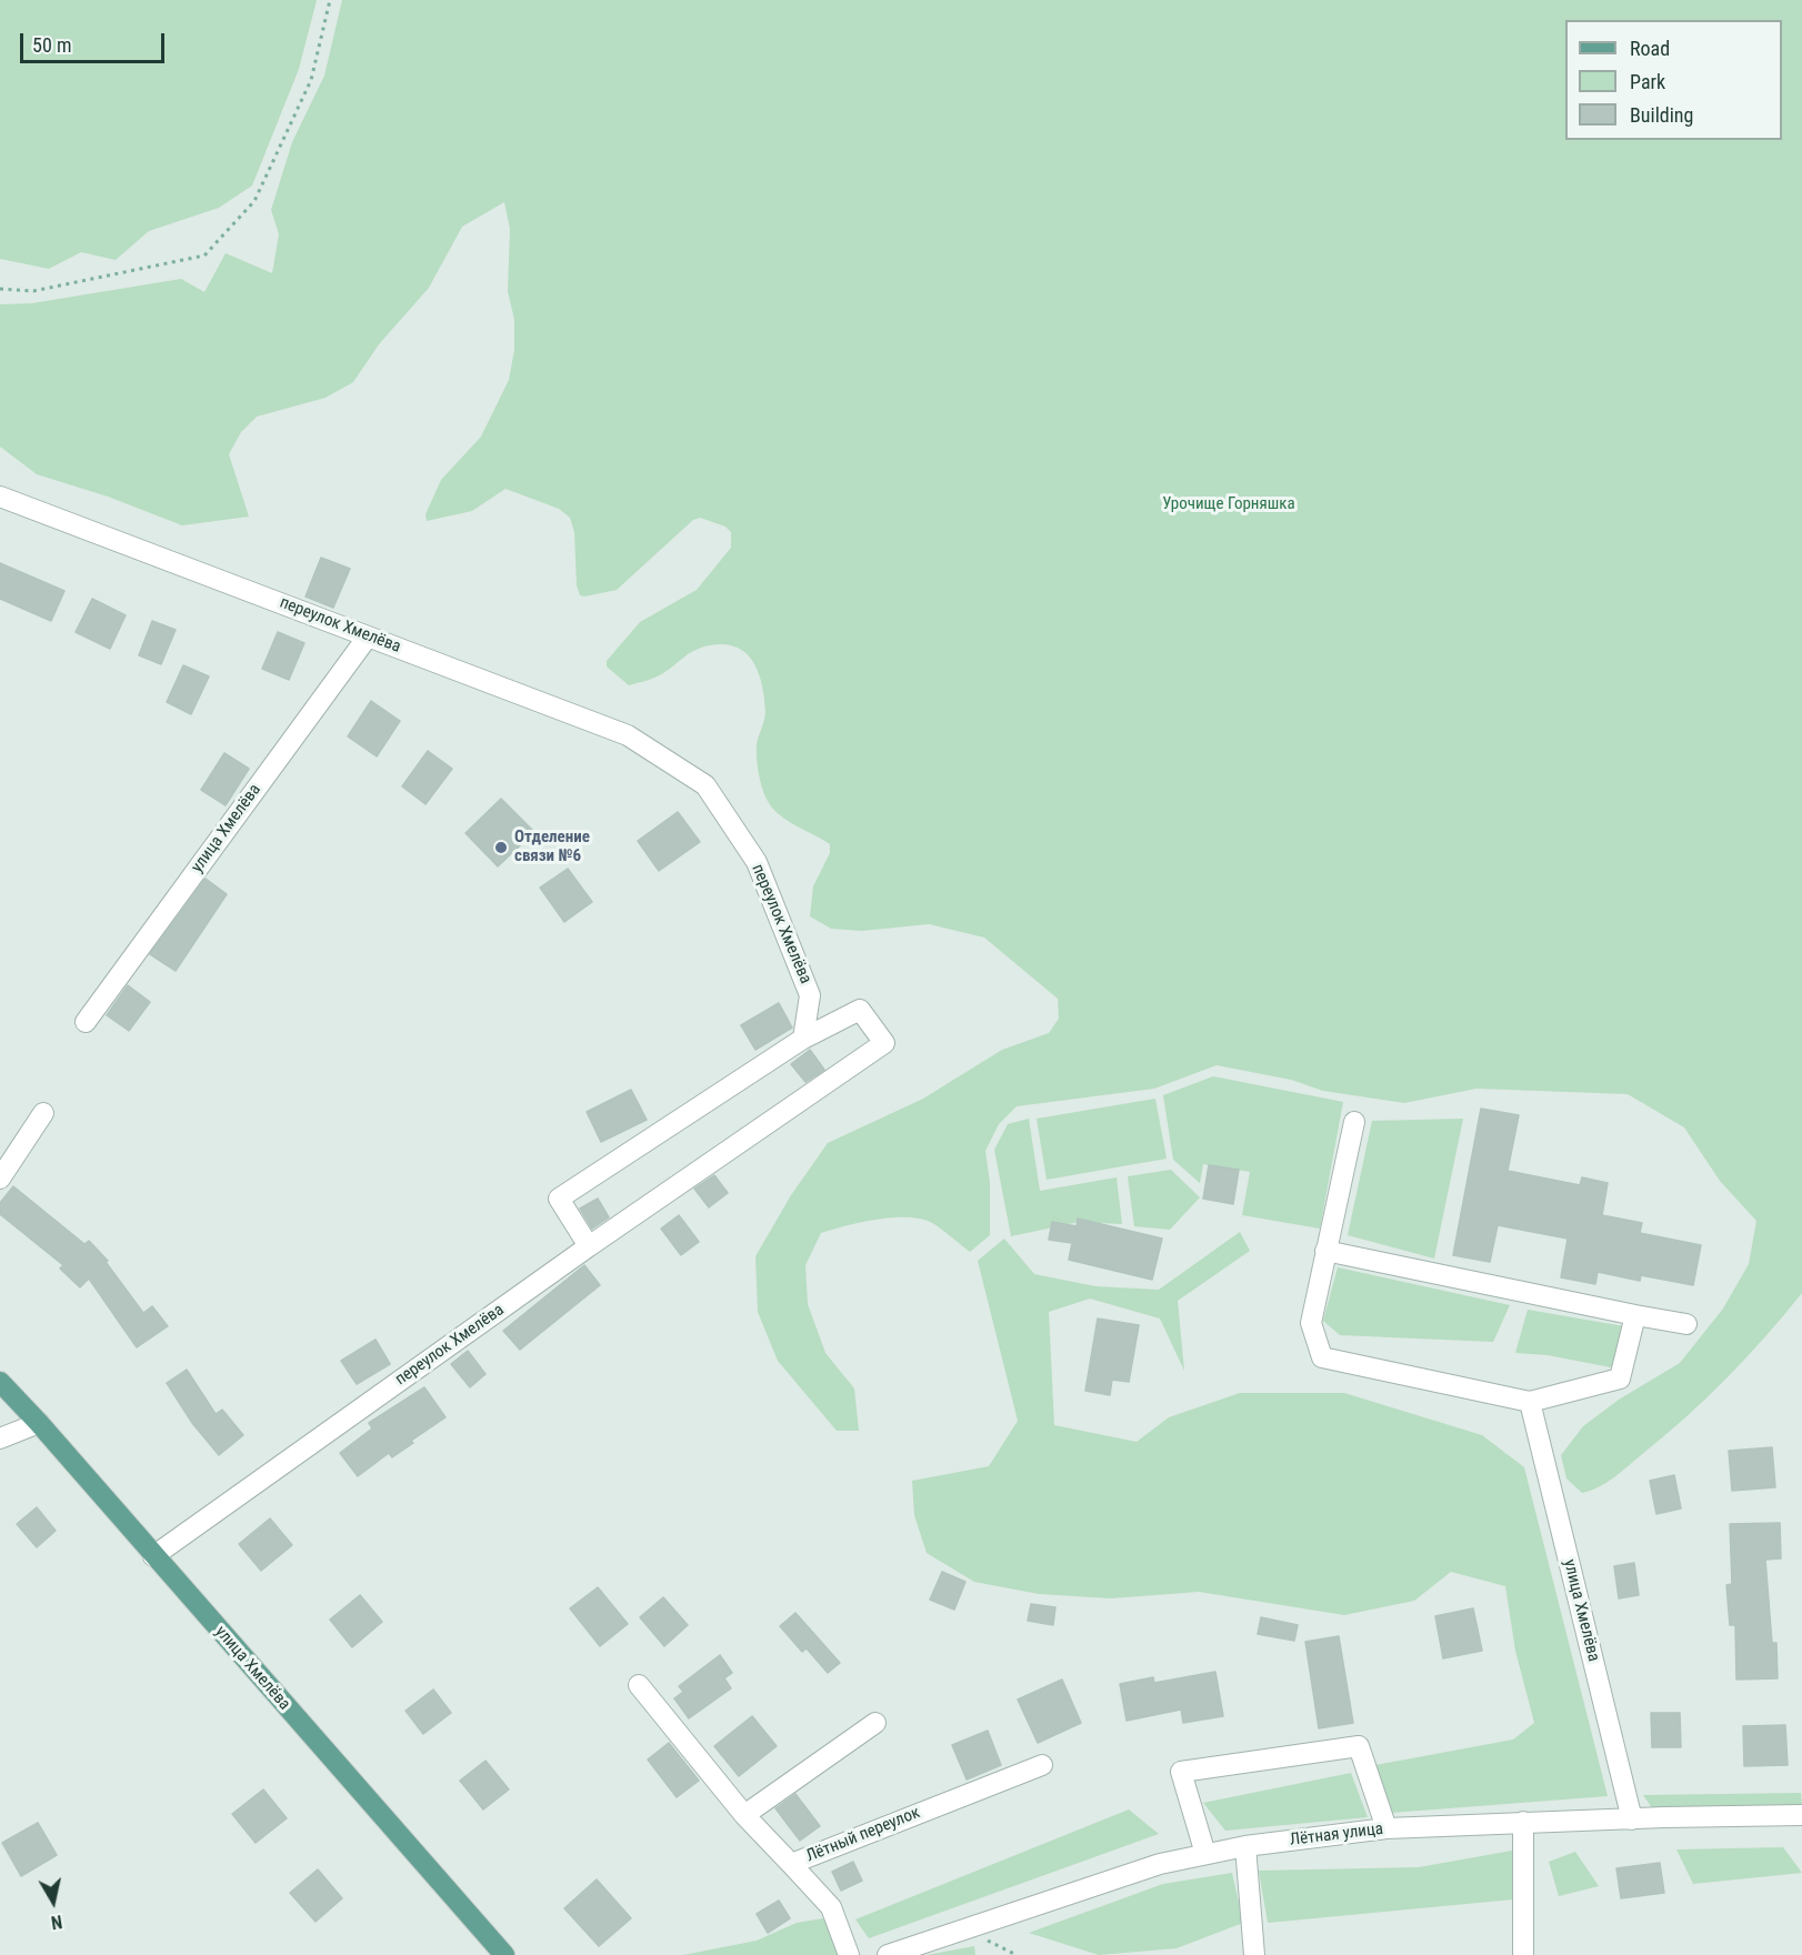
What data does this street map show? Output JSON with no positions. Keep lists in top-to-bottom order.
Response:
{
  "streets": {
    "main road": ["улица Хмелёва"],
    "street": ["переулок Хмелёва", "Лётный переулок", "Лётная улица"]
  },
  "crossings": [
    ["переулок Хмелёва", "улица Хмелёва"],
    ["улица Хмелёва", "Лётная улица"]
  ],
  "parks": ["Урочище Горняшка"],
  "places": ["Отделение связи №6"],
  "legend": ["Road", "Park", "Building"],
  "scale_bar": "50 m",
  "north": "bottom"
}
